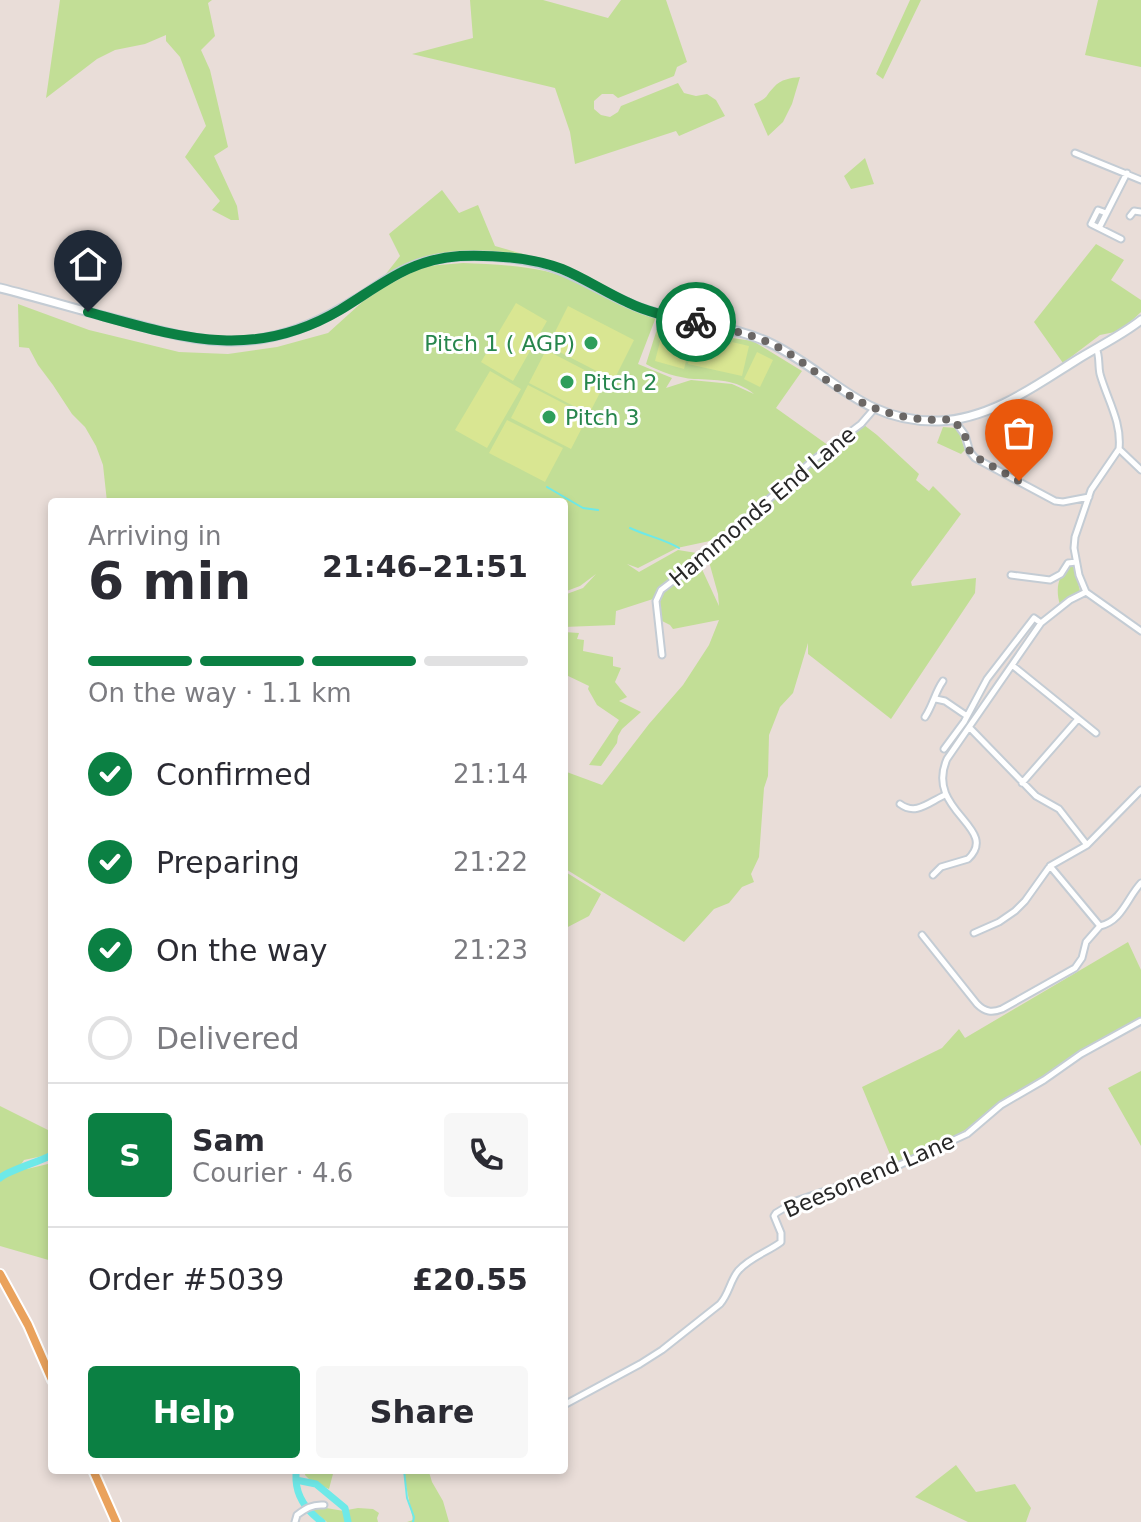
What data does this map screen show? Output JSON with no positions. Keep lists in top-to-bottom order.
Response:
{
  "streets": {
    "street": ["Hammonds End Lane", "Beesonend Lane"]
  },
  "places": ["Pitch 1 ( AGP)", "Pitch 2", "Pitch 3"],
  "page": {
    "heading": ["6 min", "Arriving in", "21:46–21:51"],
    "panel": [
      "Sam",
      "Courier · 4.6",
      "Order #5039",
      "£20.55"
    ],
    "bar": "On the way · 1.1 km",
    "list": [
      ["Confirmed", "21:14"],
      ["Preparing", "21:22"],
      ["On the way", "21:23"],
      "Delivered"
    ],
    "round": "S",
    "buttons": ["Help", "Share"]
  }
}
